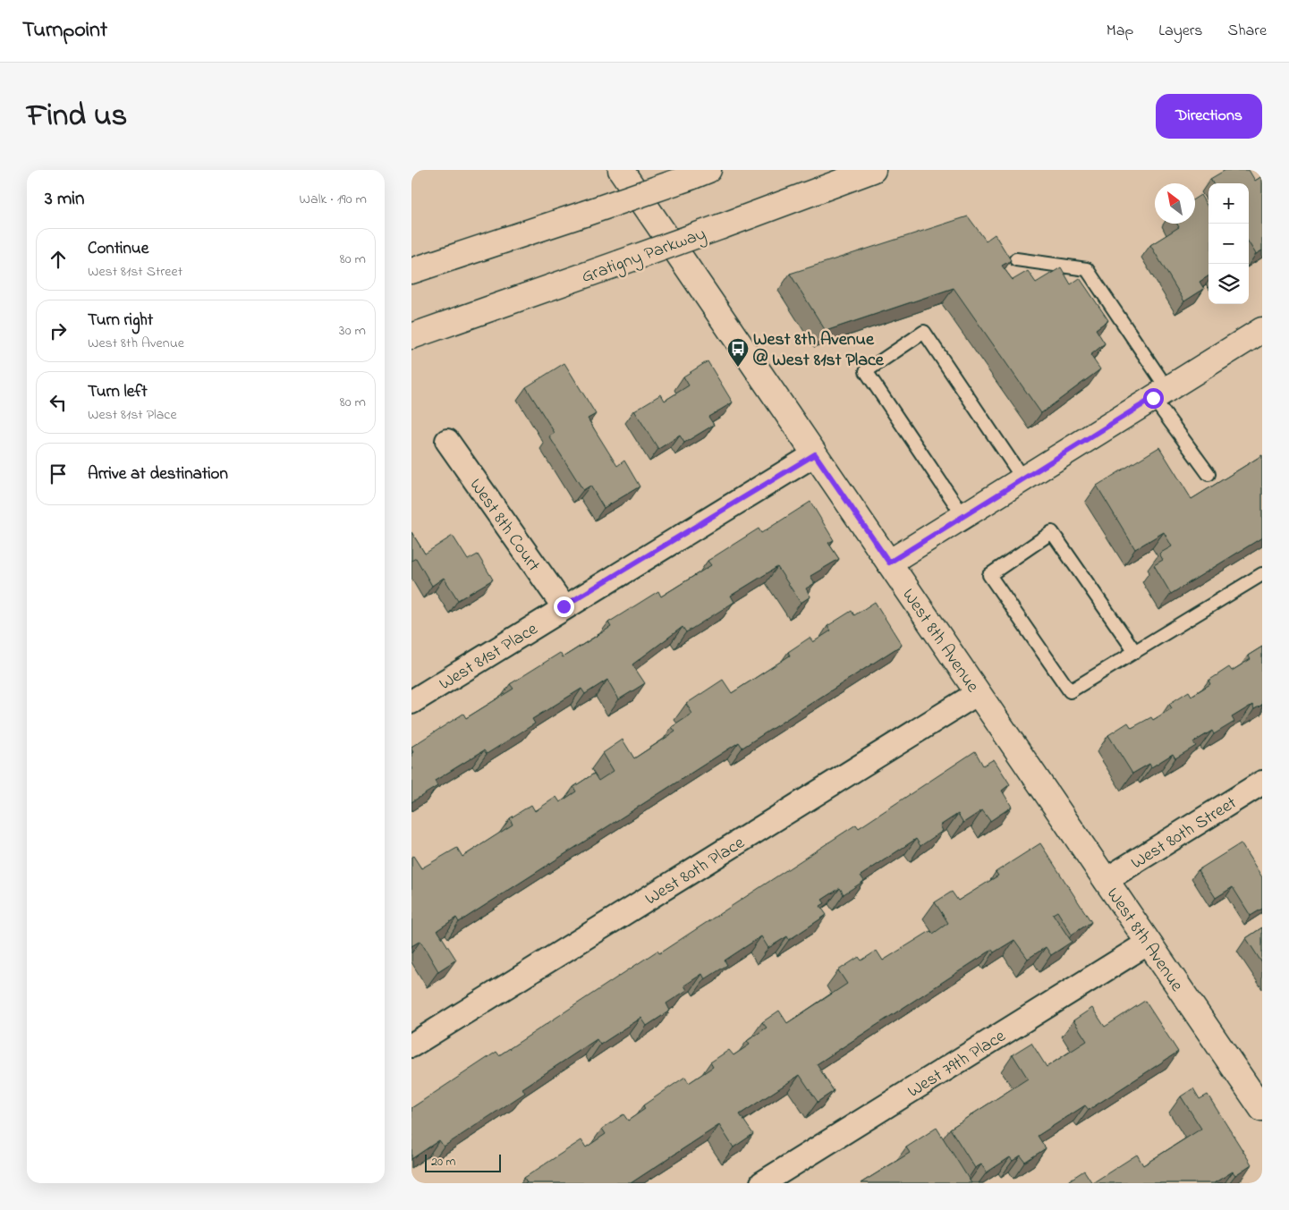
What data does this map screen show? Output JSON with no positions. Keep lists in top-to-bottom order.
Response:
{
  "streets": {
    "main road": ["Gratigny Parkway", "West 8th Avenue"],
    "street": [
      "West 8th Court",
      "West 81st Place",
      "West 80th Street",
      "West 80th Place",
      "West 79th Place"
    ]
  },
  "crossings": [
    ["West 8th Court", "West 81st Place"],
    ["West 8th Avenue", "West 81st Place"],
    ["West 8th Avenue", "West 80th Street"],
    ["West 8th Avenue", "West 80th Place"],
    ["West 8th Avenue", "West 79th Place"]
  ],
  "places": {
    "bus stop": ["West 8th Avenue @ West 81st Place"]
  },
  "scale_bar": "20 m",
  "north": "top left",
  "page": {
    "header": "Turnpoint",
    "nav": ["Map", "Layers", "Share"],
    "title": "Find us",
    "buttons": "Directions",
    "heading": ["3 min", "Walk · 190 m"],
    "map_buttons": ["+", "−"],
    "list": [
      ["Continue", "West 81st Street", "80 m"],
      ["Turn right", "West 8th Avenue", "30 m"],
      ["Turn left", "West 81st Place", "80 m"],
      "Arrive at destination"
    ],
    "scale": "20 m"
  }
}
